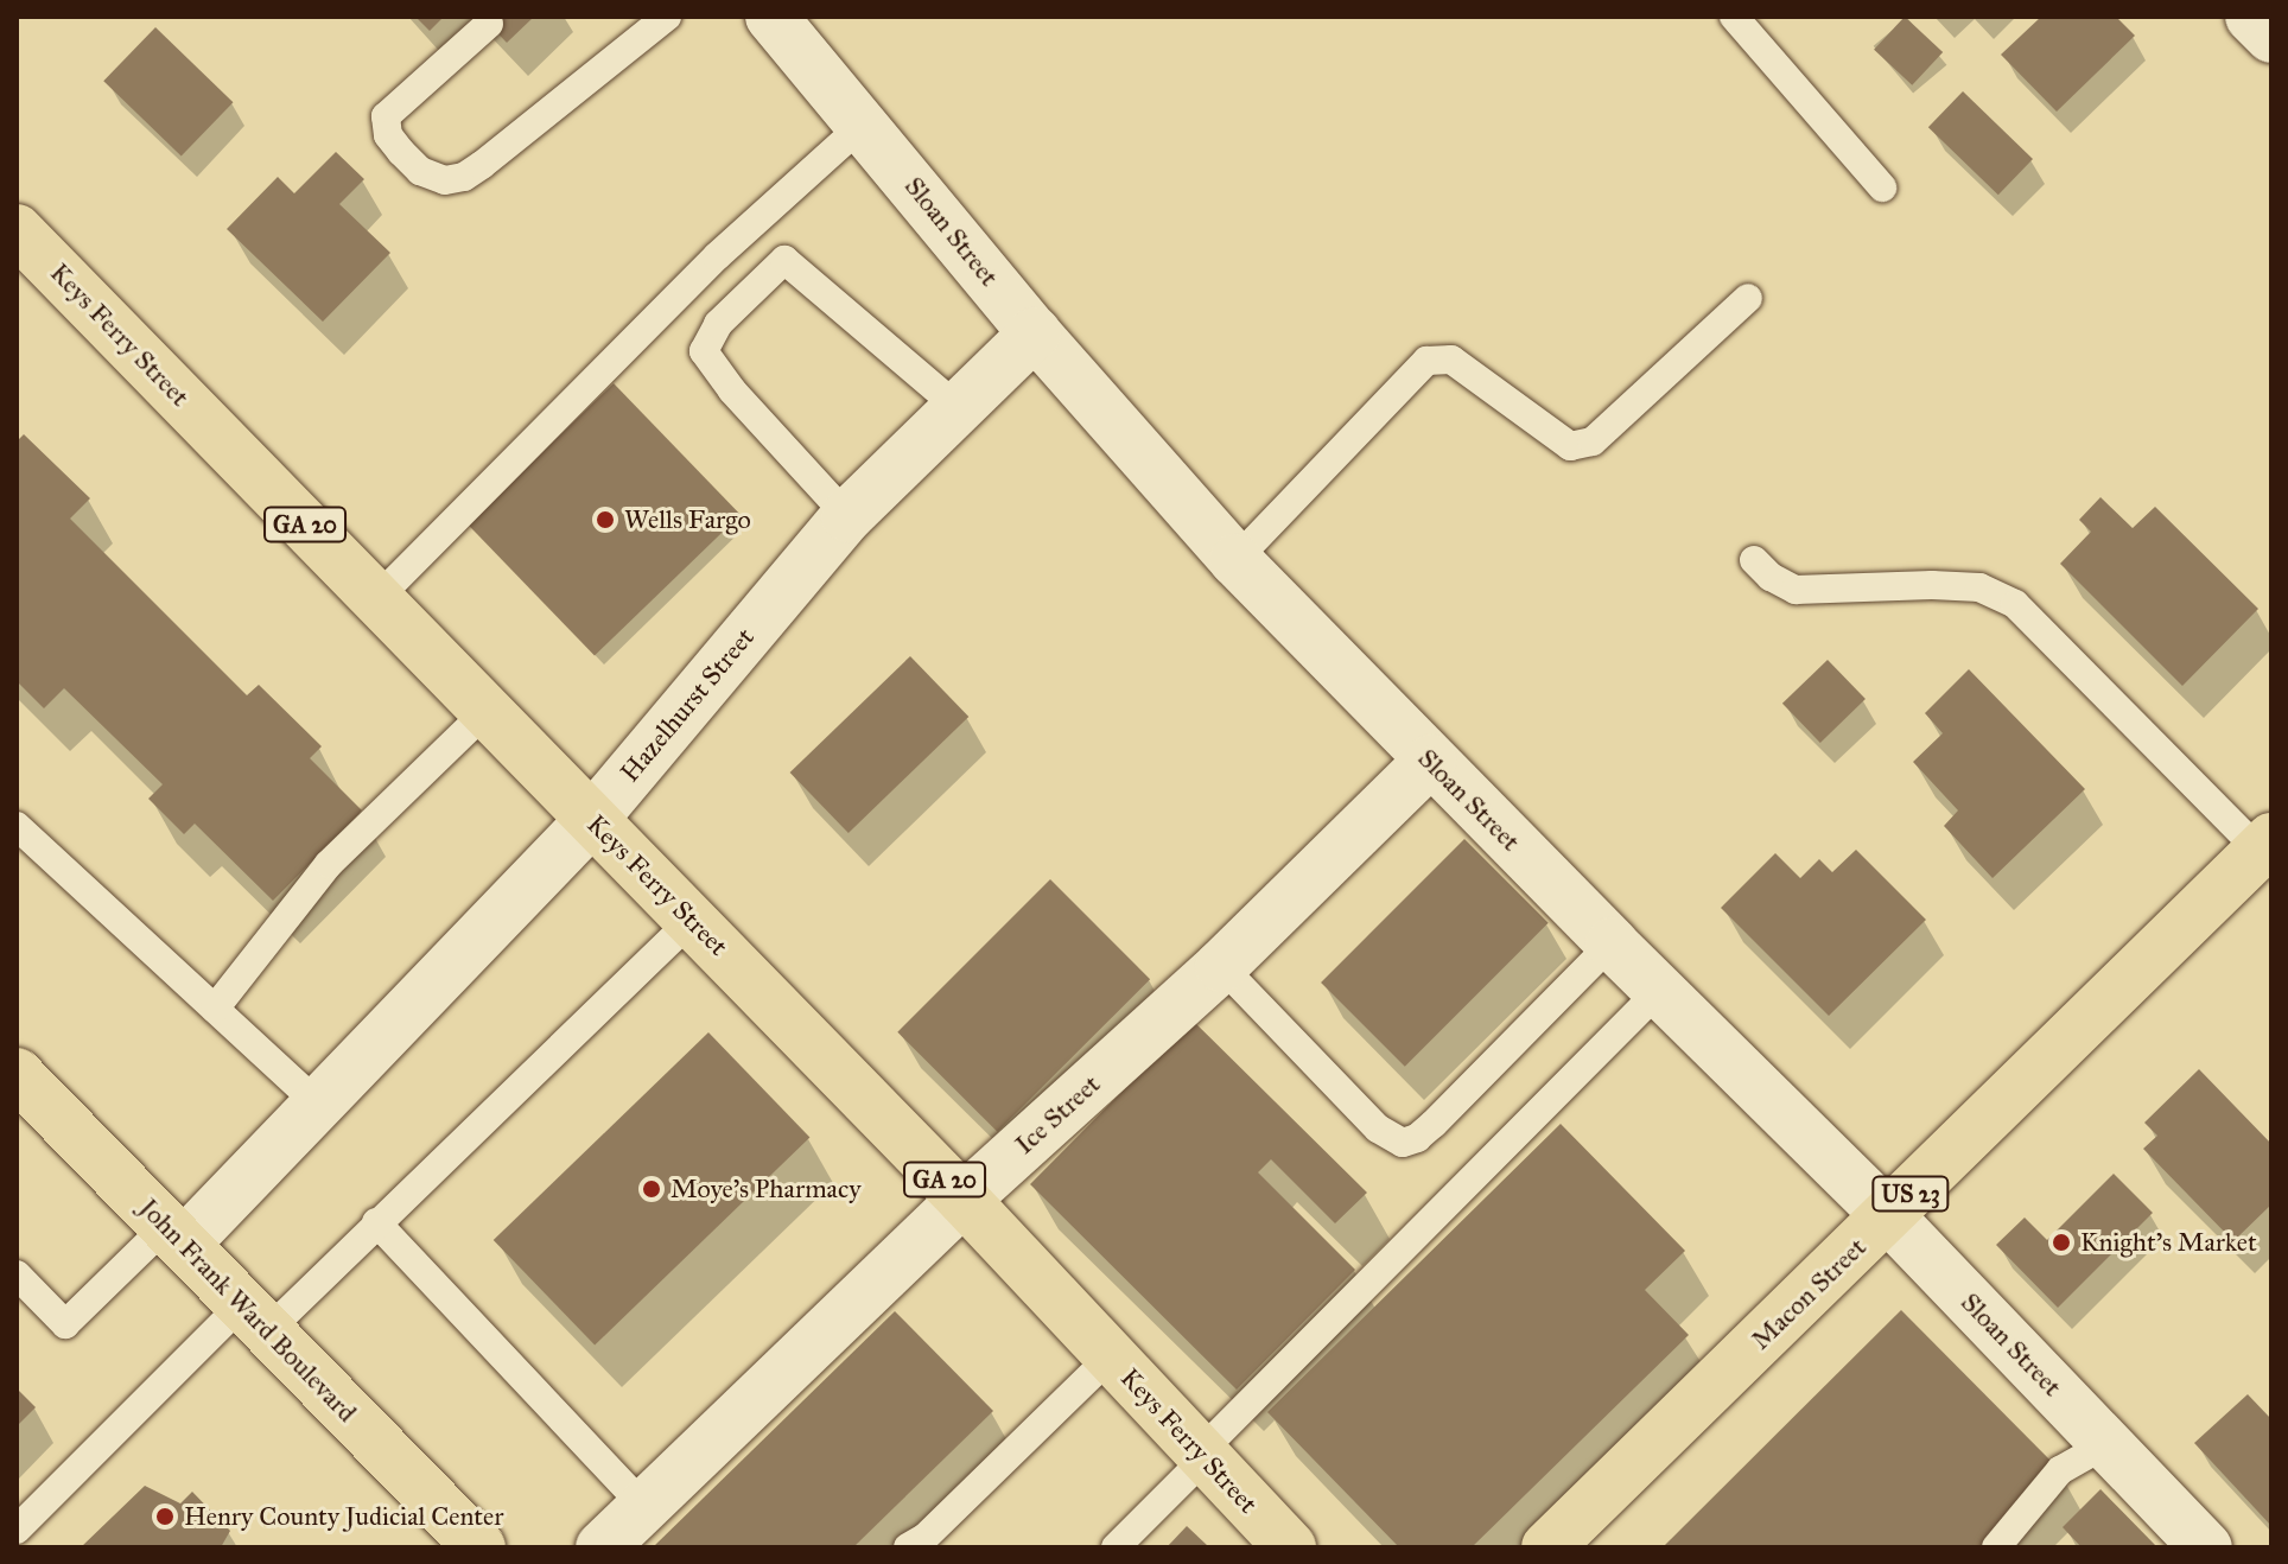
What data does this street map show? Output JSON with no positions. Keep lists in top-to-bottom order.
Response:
{
  "streets": {
    "main road": [
      "Keys Ferry Street",
      "GA 20",
      "US 23",
      "Macon Street",
      "John Frank Ward Boulevard"
    ],
    "street": ["Sloan Street", "Hazelhurst Street", "Ice Street"]
  },
  "crossings": [
    ["Sloan Street", "Hazelhurst Street"],
    ["Sloan Street", "Ice Street"],
    ["Sloan Street", "Macon Street"],
    ["Keys Ferry Street", "Hazelhurst Street"],
    ["Keys Ferry Street", "Ice Street"],
    ["Hazelhurst Street", "John Frank Ward Boulevard"]
  ],
  "places": [
    "Wells Fargo",
    "Moye's Pharmacy",
    "Knight's Market",
    "Henry County Judicial Center"
  ]
}
